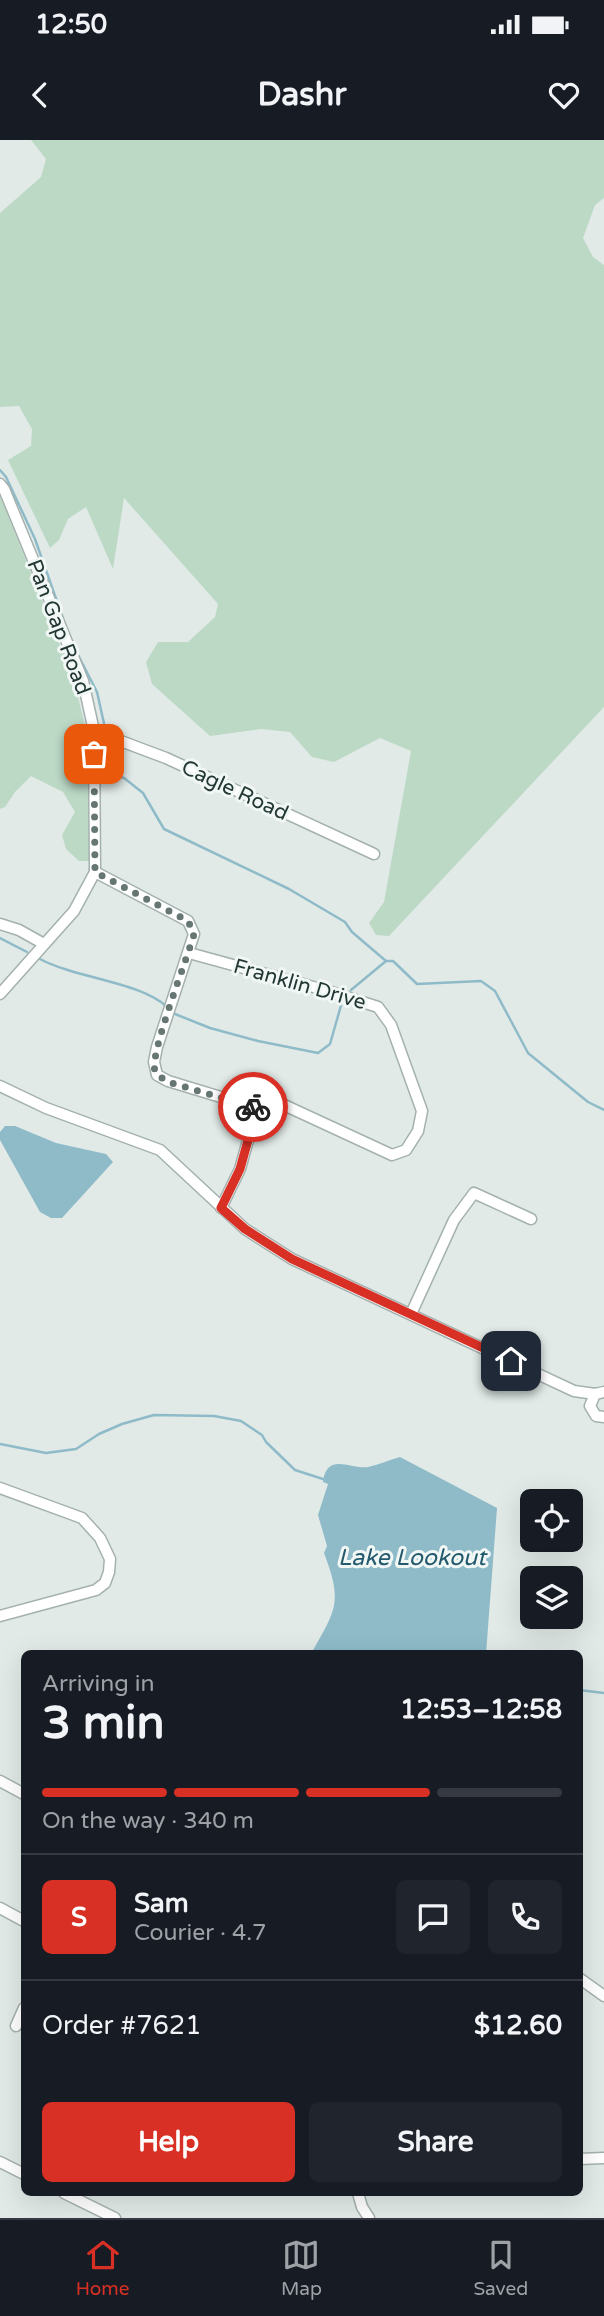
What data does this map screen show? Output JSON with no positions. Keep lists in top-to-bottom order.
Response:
{
  "streets": {
    "street": ["Pan Gap Road", "Cagle Road", "Franklin Drive"]
  },
  "crossings": [
    ["Pan Gap Road", "Cagle Road"]
  ],
  "water": ["Lake Lookout"],
  "page": {
    "status": "12:50",
    "header": "Dashr",
    "heading": ["3 min", "Arriving in", "12:53–12:58"],
    "panel": [
      "Sam",
      "Courier · 4.7",
      "Order #7621",
      "$12.60"
    ],
    "bar": "On the way · 340 m",
    "round": "S",
    "buttons": ["Help", "Share"],
    "tabs": ["Home", "Map", "Saved"]
  }
}
